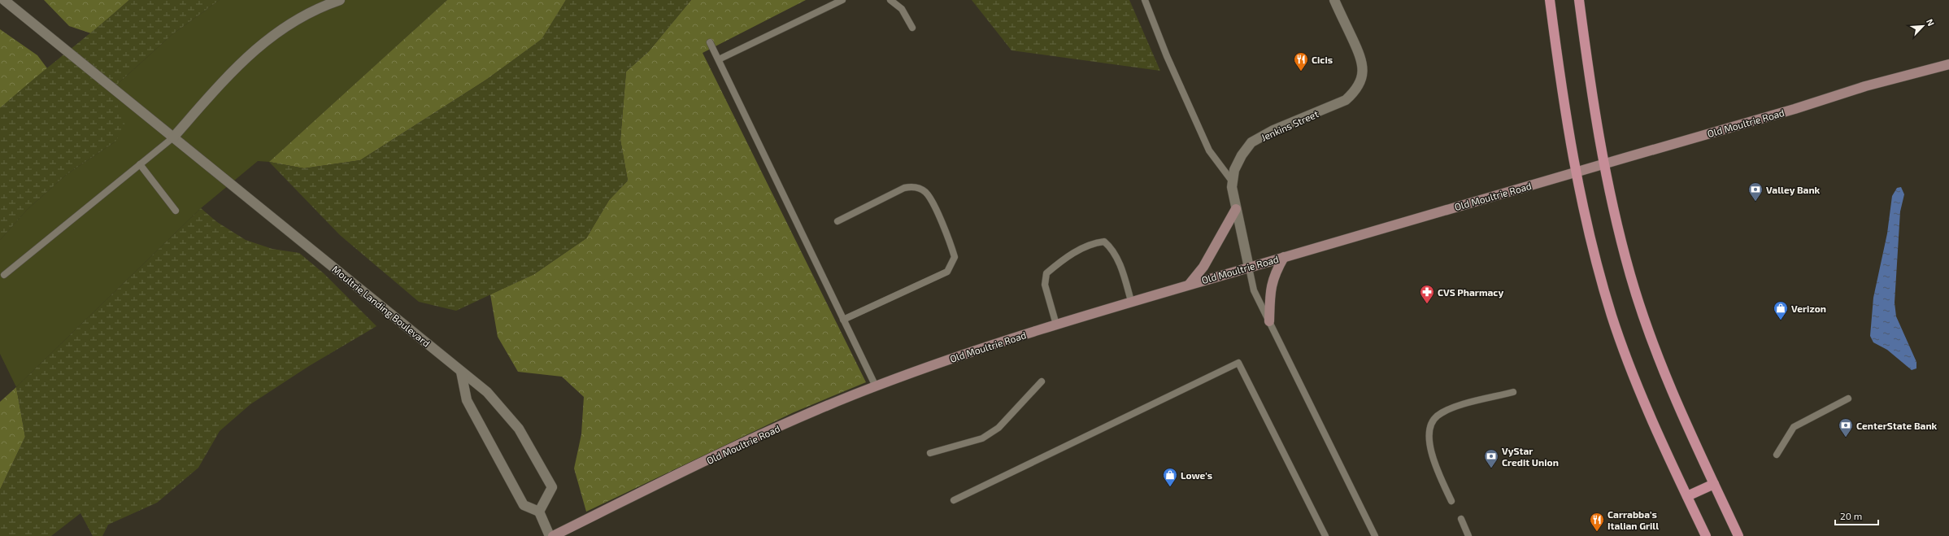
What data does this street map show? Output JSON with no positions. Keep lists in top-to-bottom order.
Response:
{
  "streets": {
    "main road": ["Old Moultrie Road"],
    "street": ["Jenkins Street", "Moultrie Landing Boulevard"]
  },
  "places": {
    "restaurant": ["Cicis", "Carrabba's Italian Grill"],
    "bank": ["Valley Bank", "CenterState Bank", "VyStar Credit Union"],
    "pharmacy": ["CVS Pharmacy"],
    "shop": ["Verizon", "Lowe's"]
  },
  "scale_bar": "20 m",
  "north": "top right"
}
